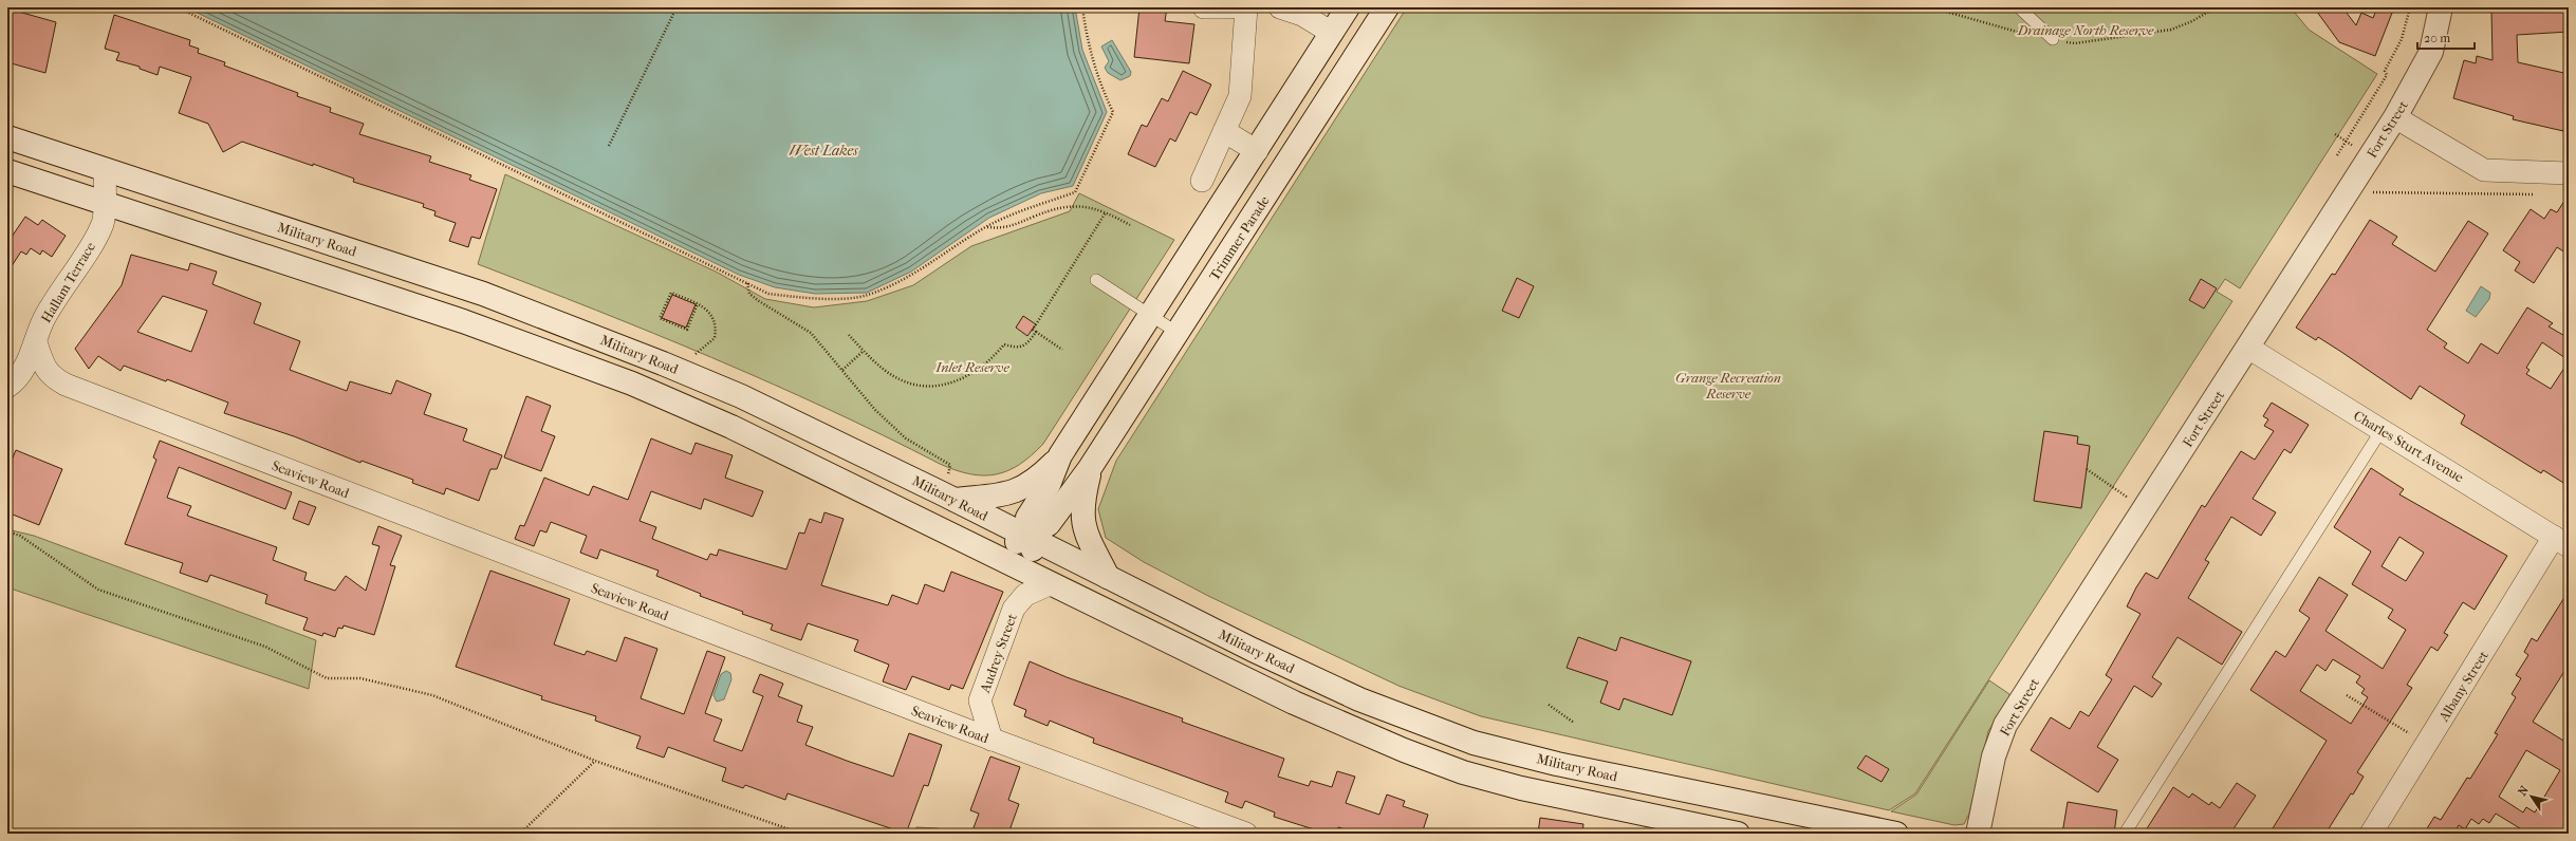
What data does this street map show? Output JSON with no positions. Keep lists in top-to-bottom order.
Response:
{
  "streets": {
    "main road": ["Fort Street", "Trimmer Parade", "Military Road"],
    "street": [
      "Hallam Terrace",
      "Charles Sturt Avenue",
      "Seaview Road",
      "Audrey Street",
      "Albany Street"
    ]
  },
  "crossings": [
    ["Fort Street", "Charles Sturt Avenue"],
    ["Trimmer Parade", "Military Road"],
    ["Military Road", "Hallam Terrace"],
    ["Hallam Terrace", "Seaview Road"],
    ["Charles Sturt Avenue", "Albany Street"],
    ["Seaview Road", "Audrey Street"]
  ],
  "water": ["West Lakes"],
  "parks": ["Drainage North Reserve", "Inlet Reserve", "Grange Recreation Reserve"],
  "scale_bar": "20 m",
  "north": "top left"
}
